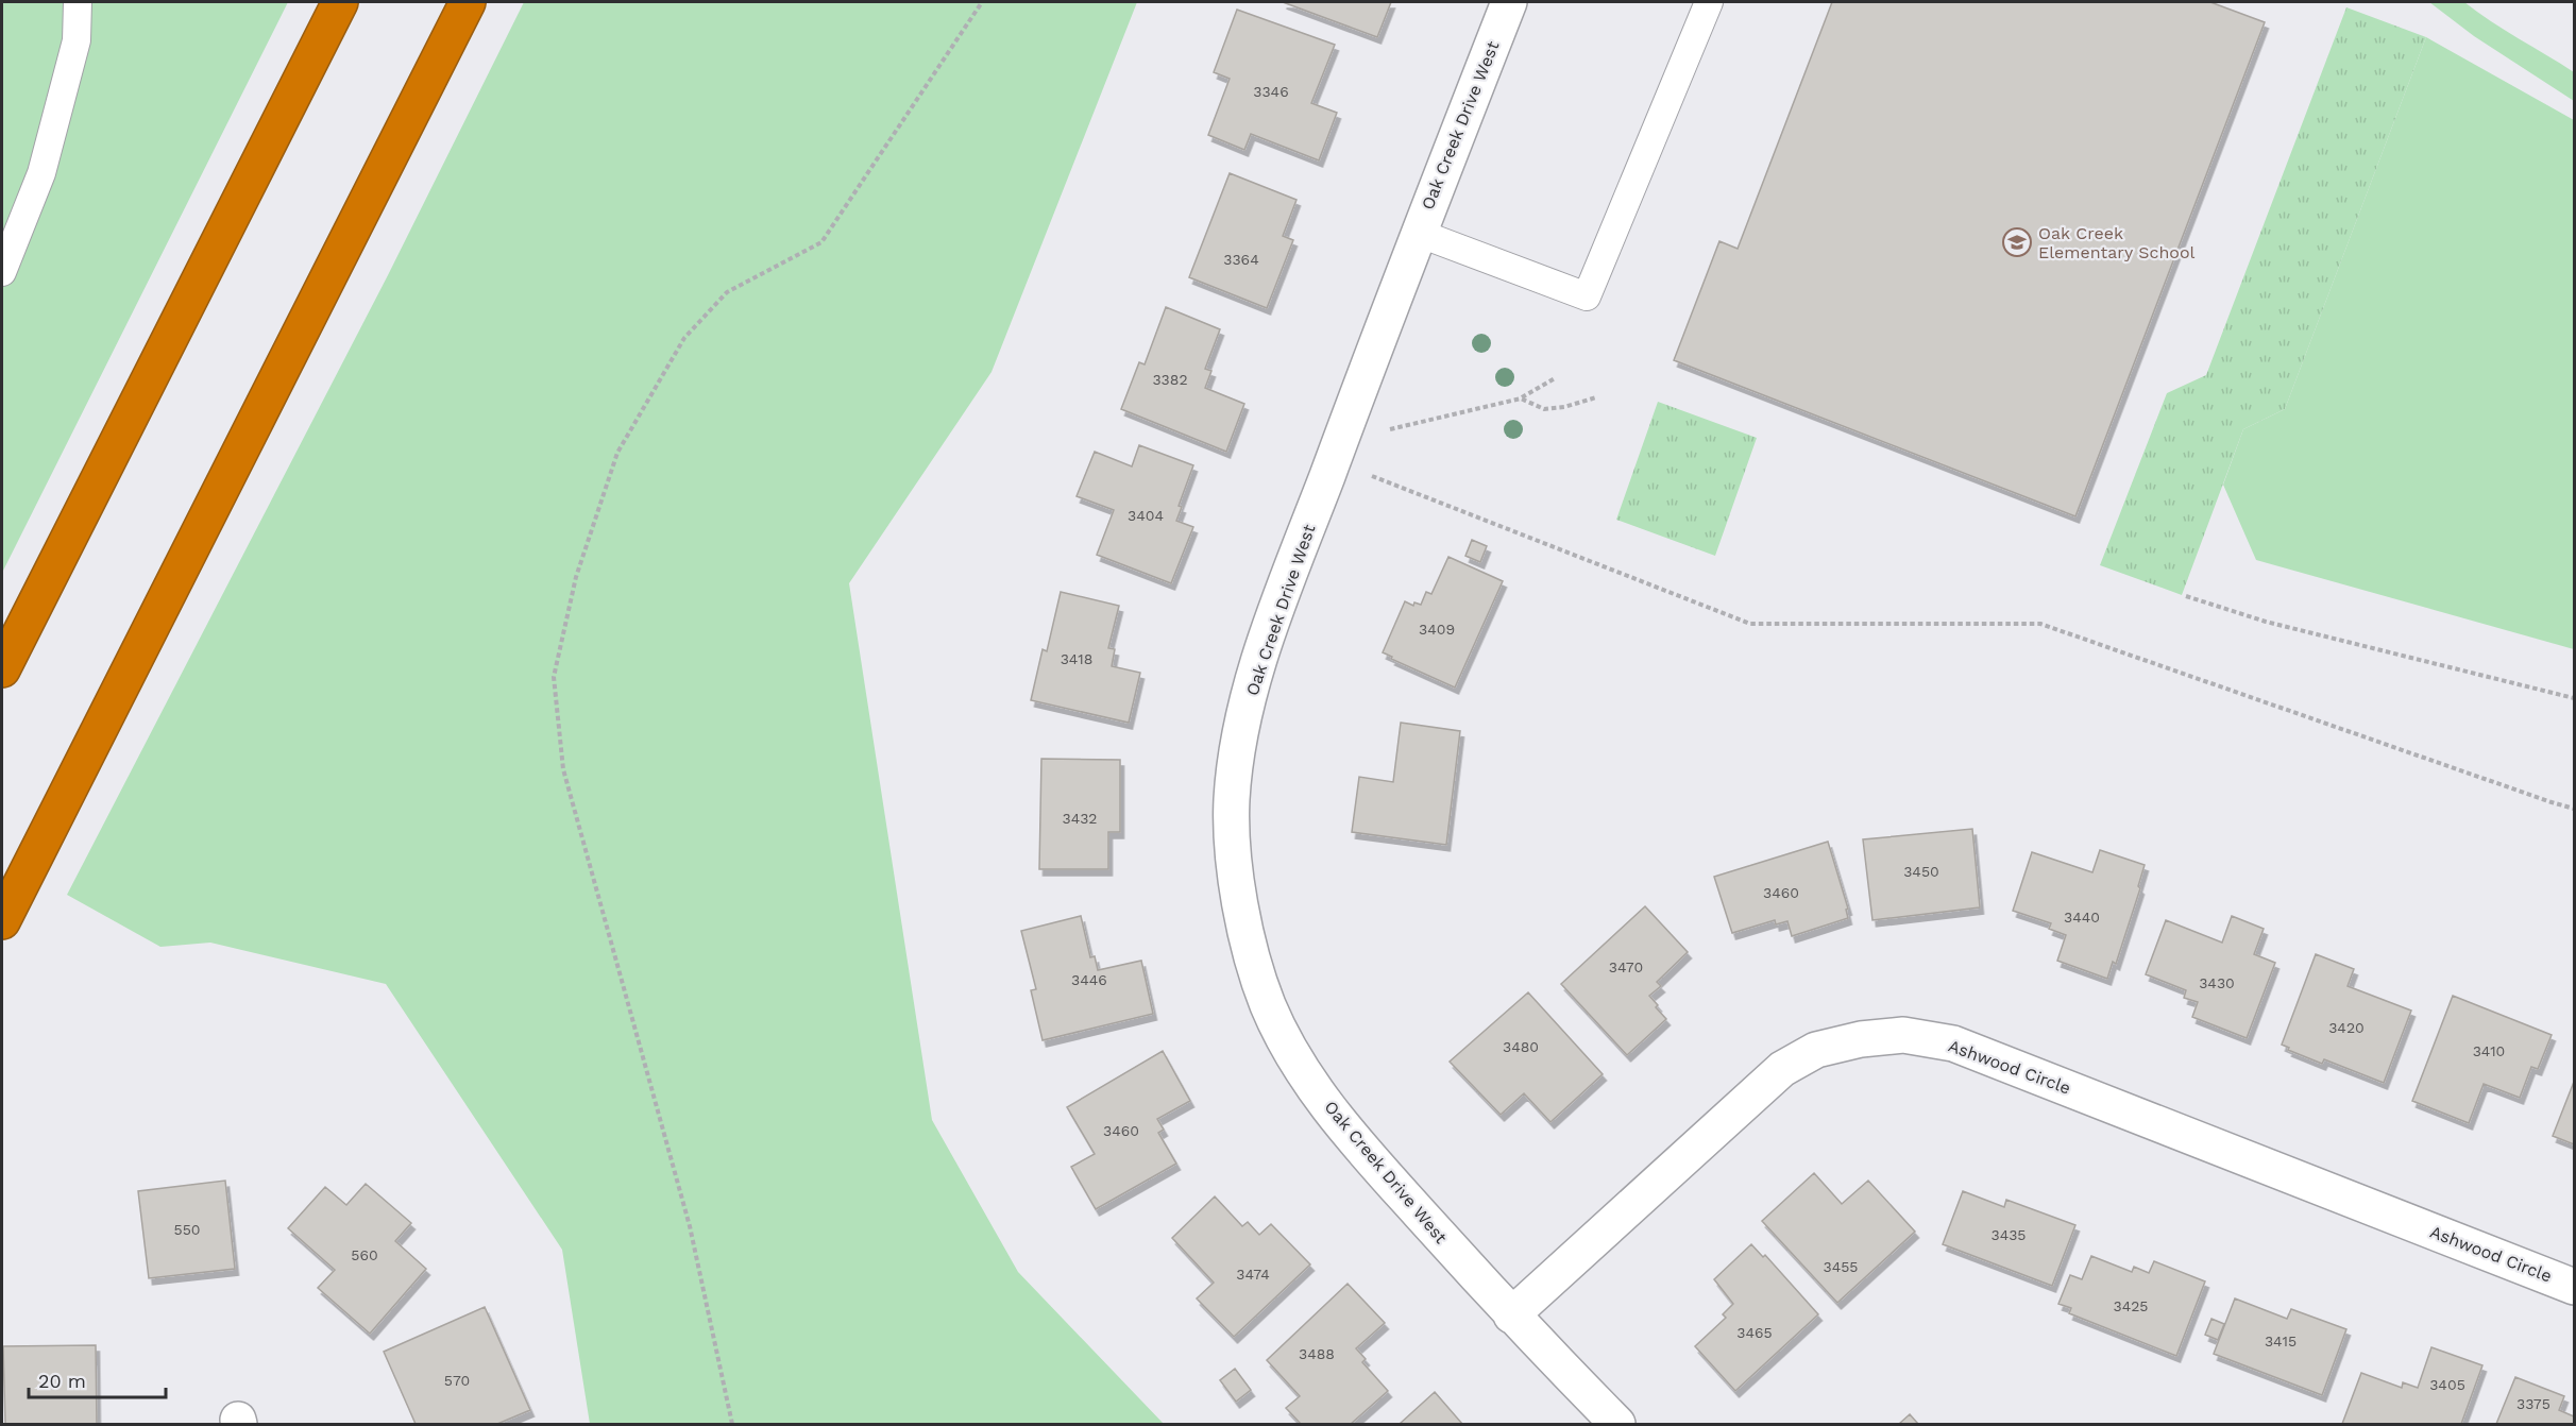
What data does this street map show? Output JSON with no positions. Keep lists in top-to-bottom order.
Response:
{
  "streets": {
    "street": ["Oak Creek Drive West", "Ashwood Circle"]
  },
  "crossings": [
    ["Oak Creek Drive West", "Ashwood Circle"]
  ],
  "places": {
    "school or university": ["Oak Creek Elementary School"]
  },
  "house_numbers": [
    "3346",
    "3364",
    "3382",
    "3404",
    "3409",
    "3418",
    "3432",
    "3450",
    "3460",
    "3440",
    "3470",
    "3446",
    "3430",
    "3420",
    "3480",
    "3410",
    "3460",
    "550",
    "3435",
    "560",
    "3455",
    "3474",
    "3425",
    "3465",
    "3415",
    "3488",
    "570",
    "3405",
    "3375"
  ],
  "scale_bar": "20 m"
}
